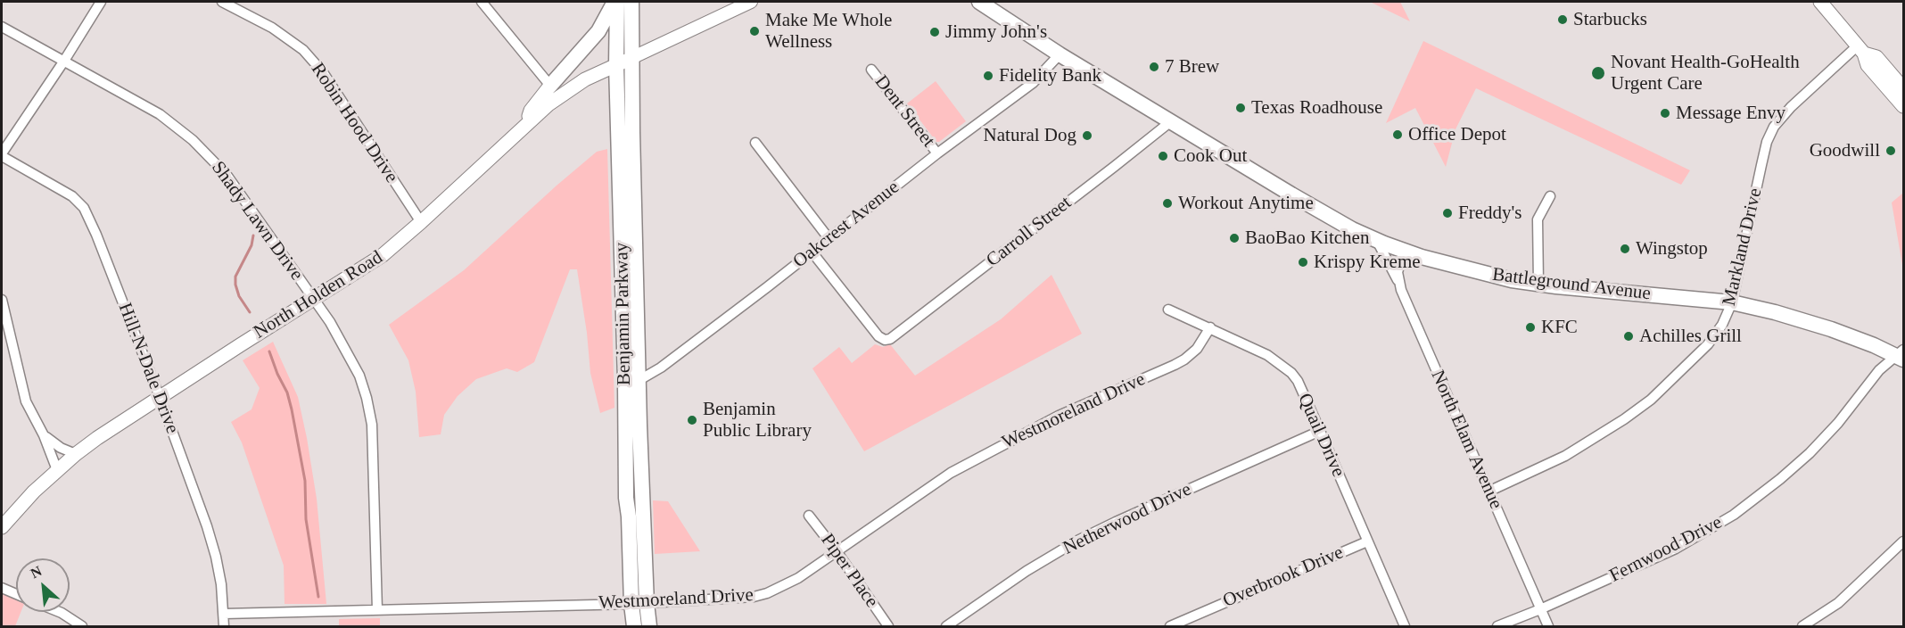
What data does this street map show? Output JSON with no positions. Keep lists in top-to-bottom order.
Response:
{
  "streets": {
    "main road": ["Battleground Avenue", "North Holden Road", "Benjamin Parkway"],
    "street": [
      "Dent Street",
      "Robin Hood Drive",
      "Shady Lawn Drive",
      "Oakcrest Avenue",
      "Carroll Street",
      "Markland Drive",
      "Hill-N-Dale Drive",
      "Westmoreland Drive",
      "Quail Drive",
      "North Elam Avenue",
      "Netherwood Drive",
      "Fernwood Drive",
      "Piper Place",
      "Overbrook Drive"
    ]
  },
  "crossings": [
    ["Dent Street", "Oakcrest Avenue"],
    ["Robin Hood Drive", "North Holden Road"],
    ["Shady Lawn Drive", "North Holden Road"],
    ["Shady Lawn Drive", "Westmoreland Drive"],
    ["Oakcrest Avenue", "Carroll Street"],
    ["Oakcrest Avenue", "Battleground Avenue"],
    ["Oakcrest Avenue", "Benjamin Parkway"],
    ["Carroll Street", "Battleground Avenue"],
    ["Markland Drive", "Battleground Avenue"],
    ["Markland Drive", "North Elam Avenue"],
    ["Battleground Avenue", "North Elam Avenue"],
    ["Battleground Avenue", "Fernwood Drive"],
    ["North Holden Road", "Benjamin Parkway"],
    ["North Holden Road", "Hill-N-Dale Drive"],
    ["Benjamin Parkway", "Westmoreland Drive"],
    ["Hill-N-Dale Drive", "Westmoreland Drive"],
    ["Westmoreland Drive", "Quail Drive"],
    ["Westmoreland Drive", "Piper Place"],
    ["Quail Drive", "Netherwood Drive"],
    ["Quail Drive", "Overbrook Drive"],
    ["North Elam Avenue", "Fernwood Drive"]
  ],
  "places": [
    "Starbucks",
    "Make Me Whole Wellness",
    "Jimmy John's",
    "7 Brew",
    "Novant Health-GoHealth Urgent Care",
    "Fidelity Bank",
    "Texas Roadhouse",
    "Message Envy",
    "Office Depot",
    "Natural Dog",
    "Goodwill",
    "Cook Out",
    "Workout Anytime",
    "Freddy's",
    "BaoBao Kitchen",
    "Wingstop",
    "Krispy Kreme",
    "KFC",
    "Achilles Grill",
    "Benjamin Public Library"
  ],
  "north": "top left"
}
